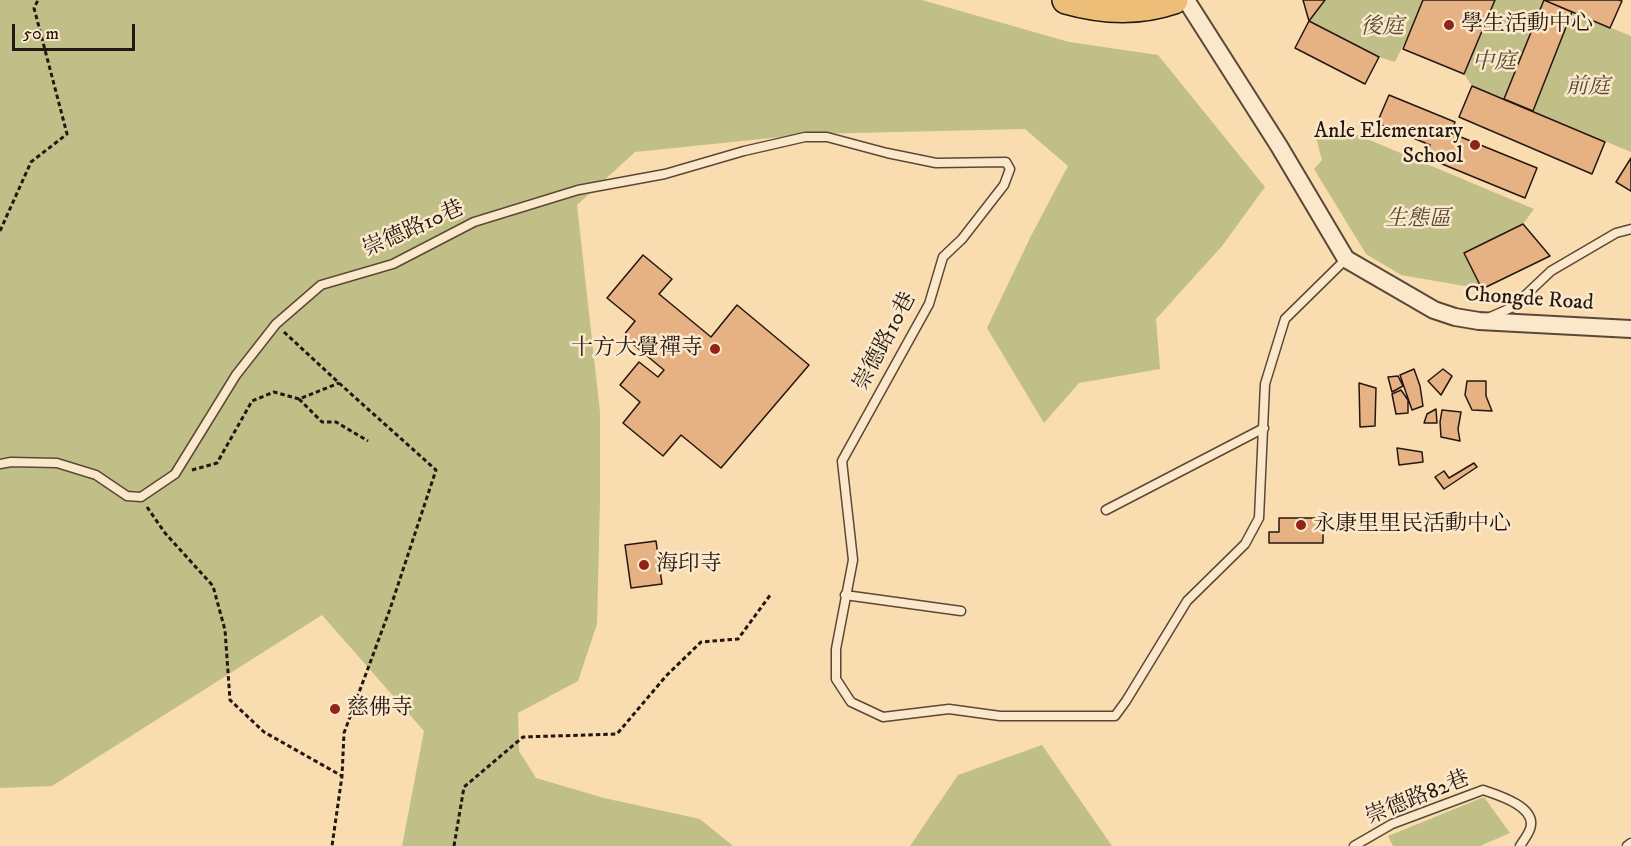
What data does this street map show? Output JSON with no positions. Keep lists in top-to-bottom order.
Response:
{
  "streets": {
    "street": ["Chongde Road"],
    "lane": ["崇德路10巷", "崇德路82巷"]
  },
  "crossings": [
    ["崇德路10巷", "Chongde Road"]
  ],
  "parks": [
    "後庭",
    "中庭",
    "前庭",
    "生態區"
  ],
  "places": [
    "學生活動中心",
    "Anle Elementary School",
    "十方大覺禪寺",
    "永康里里民活動中心",
    "海印寺",
    "慈佛寺"
  ],
  "scale_bar": "50 m"
}
